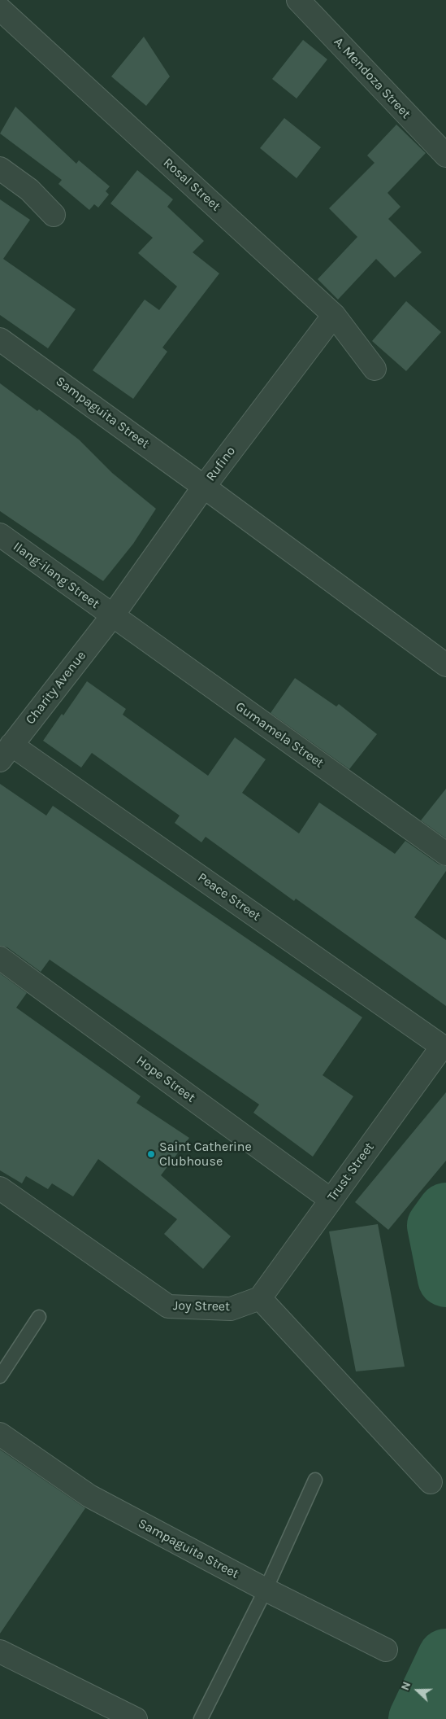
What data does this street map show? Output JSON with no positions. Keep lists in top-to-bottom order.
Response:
{
  "streets": {
    "street": [
      "A. Mendoza Street",
      "Rosal Street",
      "Sampaguita Street",
      "Rufino",
      "Ilang-ilang Street",
      "Charity Avenue",
      "Gumamela Street",
      "Peace Street",
      "Hope Street",
      "Trust Street",
      "Joy Street"
    ]
  },
  "crossings": [
    ["Rosal Street", "Rufino"],
    ["Sampaguita Street", "Rufino"],
    ["Rufino", "Ilang-ilang Street"],
    ["Rufino", "Charity Avenue"],
    ["Rufino", "Gumamela Street"],
    ["Ilang-ilang Street", "Charity Avenue"],
    ["Ilang-ilang Street", "Gumamela Street"],
    ["Charity Avenue", "Gumamela Street"],
    ["Charity Avenue", "Peace Street"],
    ["Peace Street", "Trust Street"],
    ["Hope Street", "Trust Street"],
    ["Trust Street", "Joy Street"]
  ],
  "places": ["Saint Catherine Clubhouse"],
  "north": "left"
}
